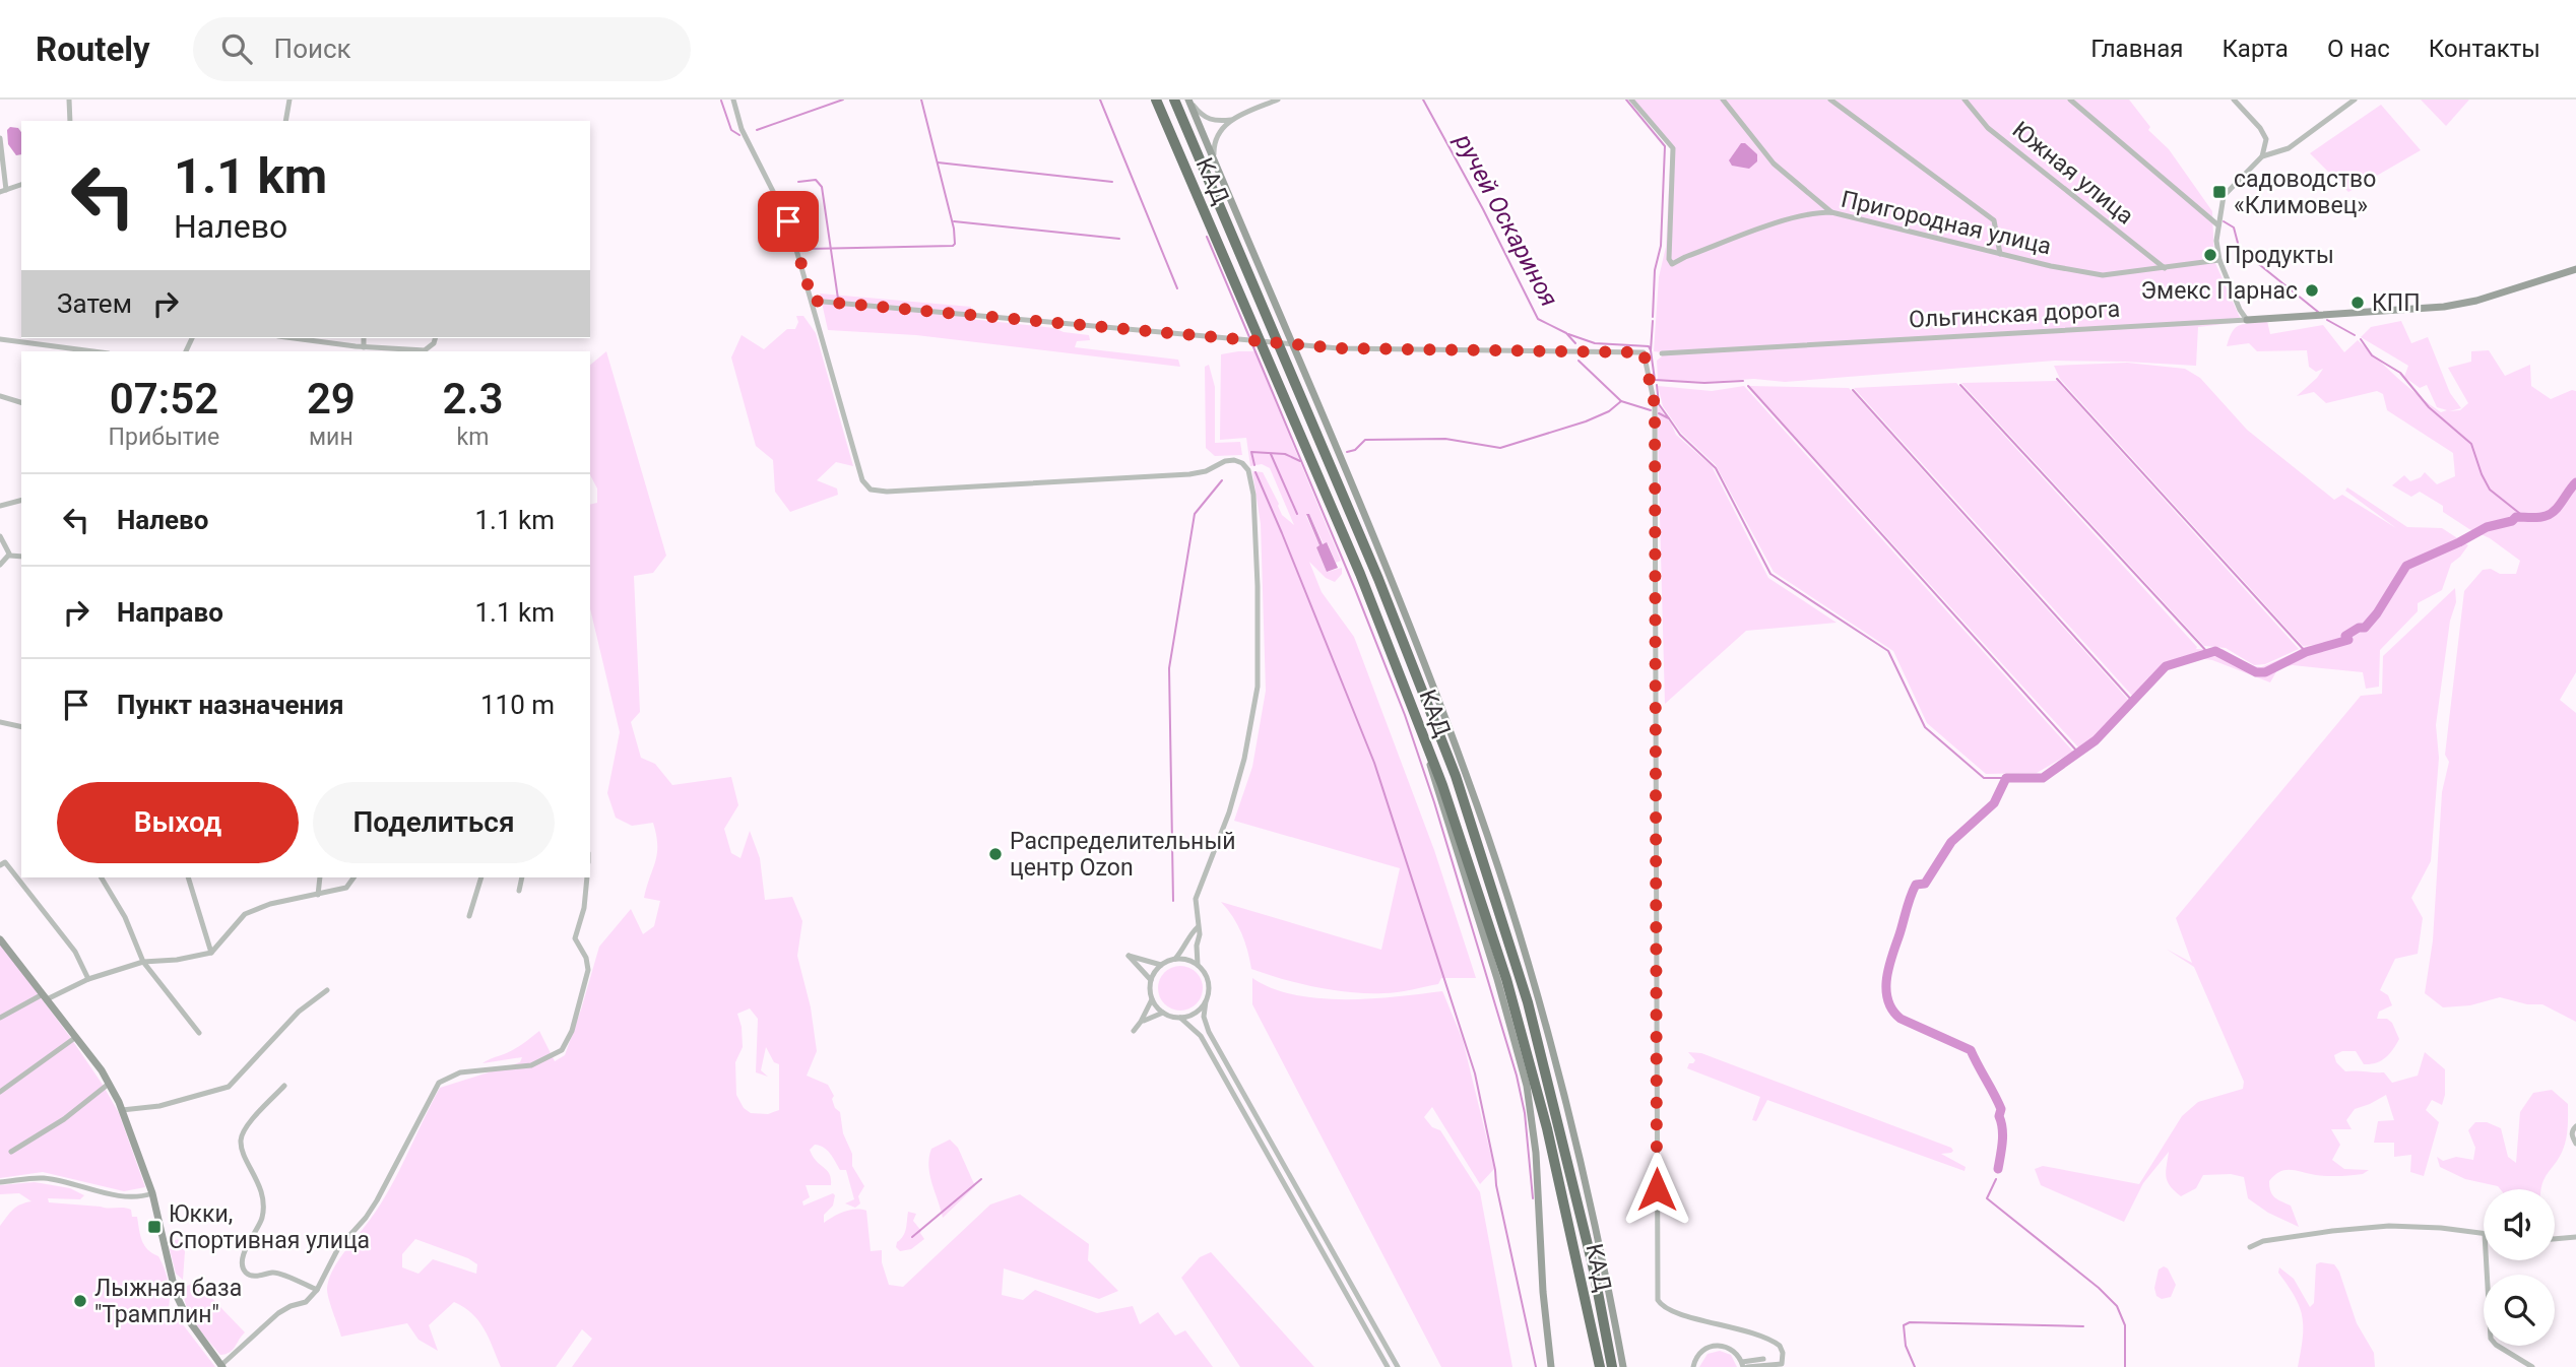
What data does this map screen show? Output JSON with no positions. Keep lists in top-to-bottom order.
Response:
{
  "streets": {
    "highway": ["КАД"],
    "street": ["Южная улица", "Пригородная улица", "Ольгинская дорога"]
  },
  "crossings": [
    ["Южная улица", "Пригородная улица"]
  ],
  "water": ["ручей Оскариноя"],
  "places": {
    "transit": ["садоводство «Климовец»", "Юкки, Спортивная улица"],
    "other": [
      "Продукты",
      "Эмекс Парнас",
      "КПП",
      "Распределительный центр Ozon",
      "Лыжная база \"Трамплин\""
    ]
  },
  "page": {
    "header": "Routely",
    "search": "Поиск",
    "nav": [
      "Главная",
      "Карта",
      "О нас",
      "Контакты"
    ],
    "turn": ["1.1 km", "Налево"],
    "then": "Затем",
    "eta": [
      "07:52",
      "Прибытие",
      "29",
      "мин",
      "2.3",
      "km"
    ],
    "list": [
      {
        "name": "Налево",
        "value": "1.1 km"
      },
      {
        "name": "Направо",
        "value": "1.1 km"
      },
      {
        "name": "Пункт назначения",
        "value": "110 m"
      }
    ],
    "buttons": ["Выход", "Поделиться"]
  }
}
